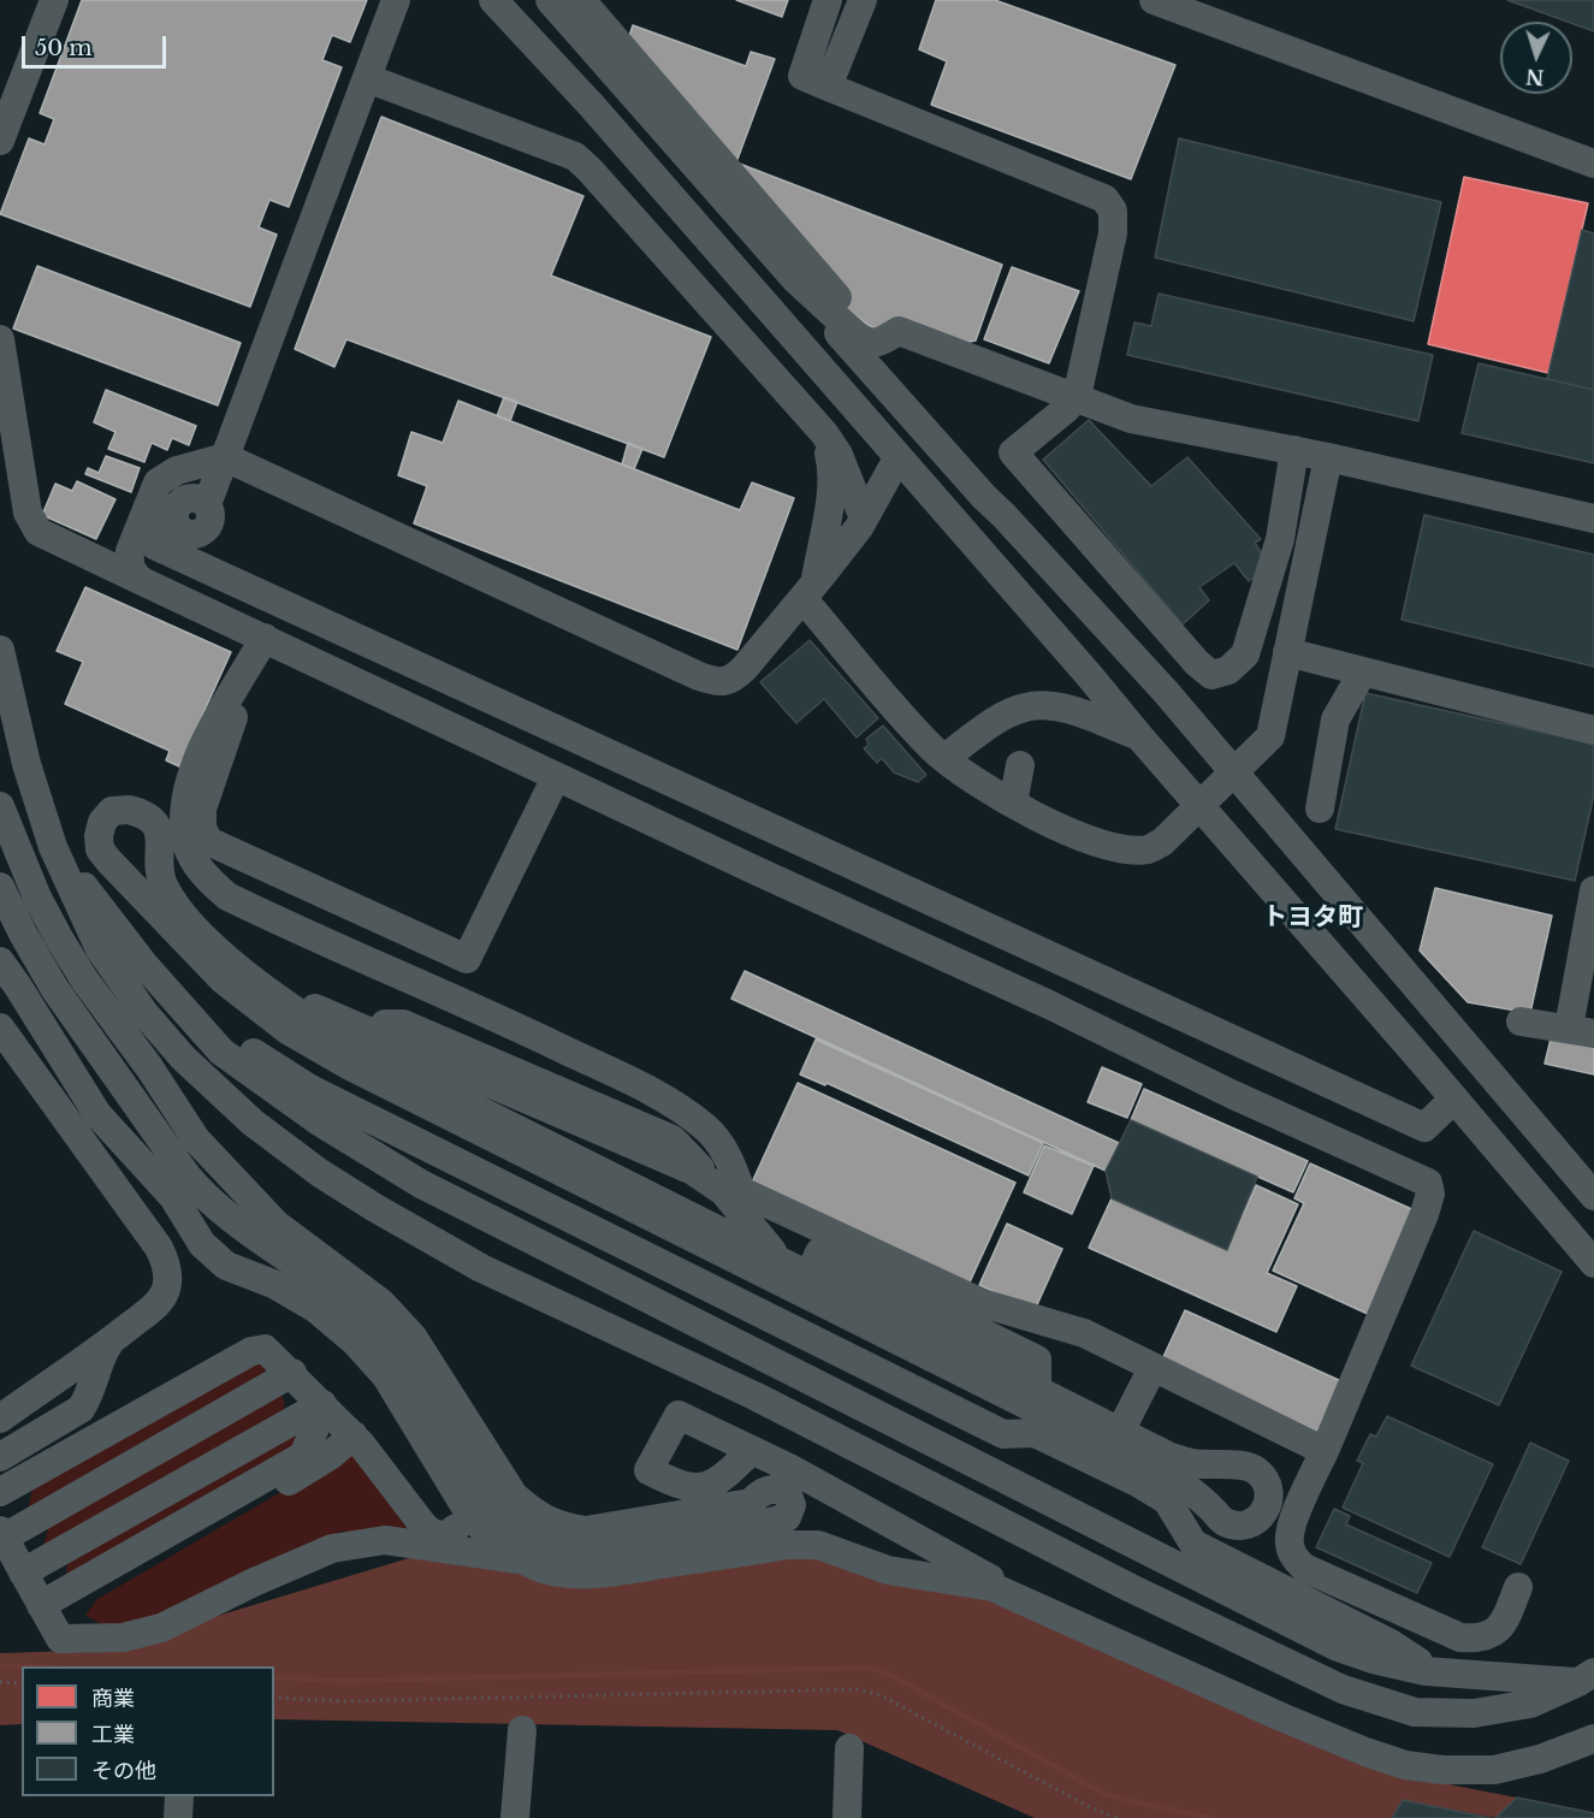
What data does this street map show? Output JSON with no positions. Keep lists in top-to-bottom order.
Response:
{
  "districts": ["トヨタ町"],
  "legend": ["商業", "工業", "その他"],
  "scale_bar": "50 m",
  "north": "bottom"
}
